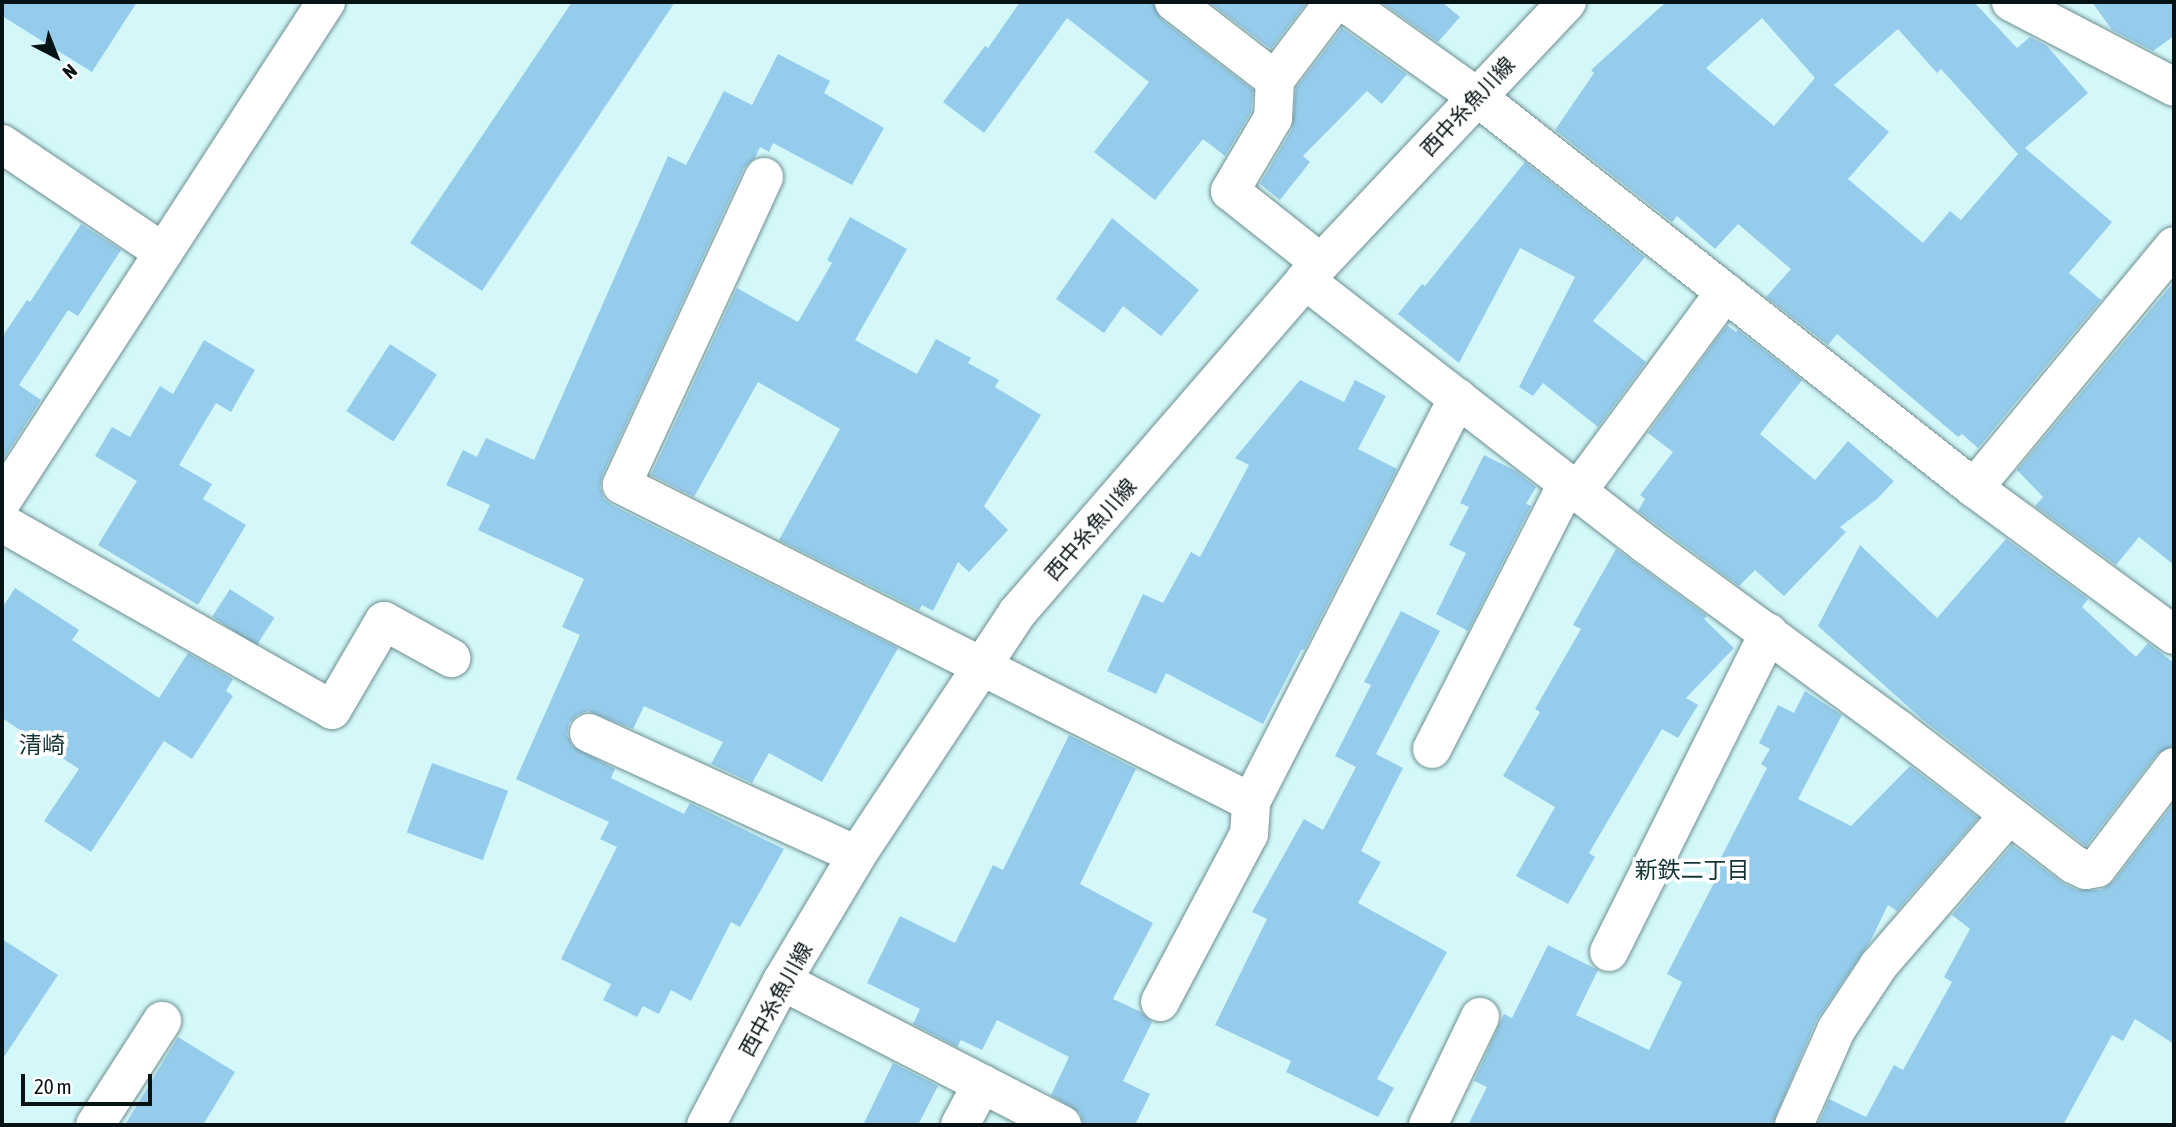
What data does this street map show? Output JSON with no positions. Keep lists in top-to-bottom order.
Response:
{
  "streets": {
    "street": ["西中糸魚川線"]
  },
  "districts": ["清崎", "新鉄二丁目"],
  "scale_bar": "20 m",
  "north": "bottom right"
}
